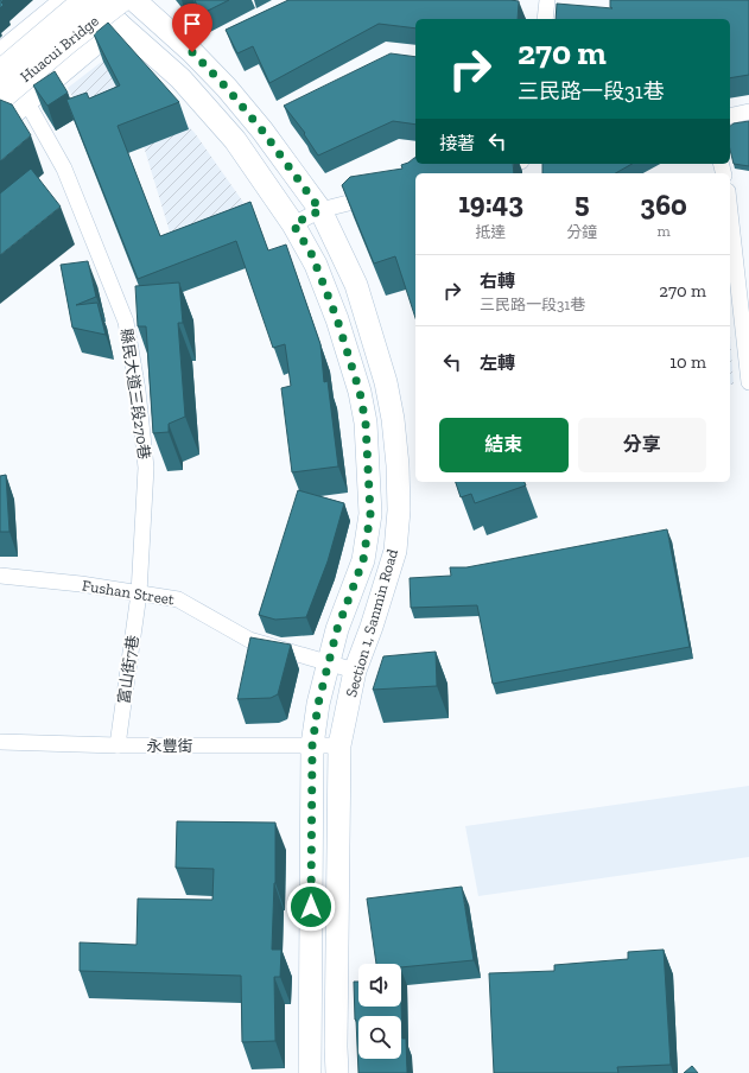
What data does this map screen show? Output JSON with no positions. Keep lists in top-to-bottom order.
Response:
{
  "streets": {
    "highway": ["Huacui Bridge"],
    "street": [
      "縣民大道三段270巷",
      "Fushan Street",
      "Section 1, Sanmin Road",
      "富山街7巷",
      "永豐街"
    ]
  },
  "crossings": [
    ["Huacui Bridge", "Section 1, Sanmin Road"],
    ["縣民大道三段270巷", "Fushan Street"],
    ["縣民大道三段270巷", "富山街7巷"],
    ["Fushan Street", "Section 1, Sanmin Road"],
    ["Fushan Street", "富山街7巷"],
    ["Section 1, Sanmin Road", "永豐街"],
    ["富山街7巷", "永豐街"]
  ],
  "page": {
    "turn": ["270 m", "三民路一段31巷"],
    "then": "接著",
    "eta": [
      "19:43",
      "抵達",
      "5",
      "分鐘",
      "360",
      "m"
    ],
    "list": [
      {
        "name": "右轉",
        "note": "三民路一段31巷",
        "value": "270 m"
      },
      {
        "name": "左轉",
        "value": "10 m"
      }
    ],
    "buttons": ["結束", "分享"]
  }
}
